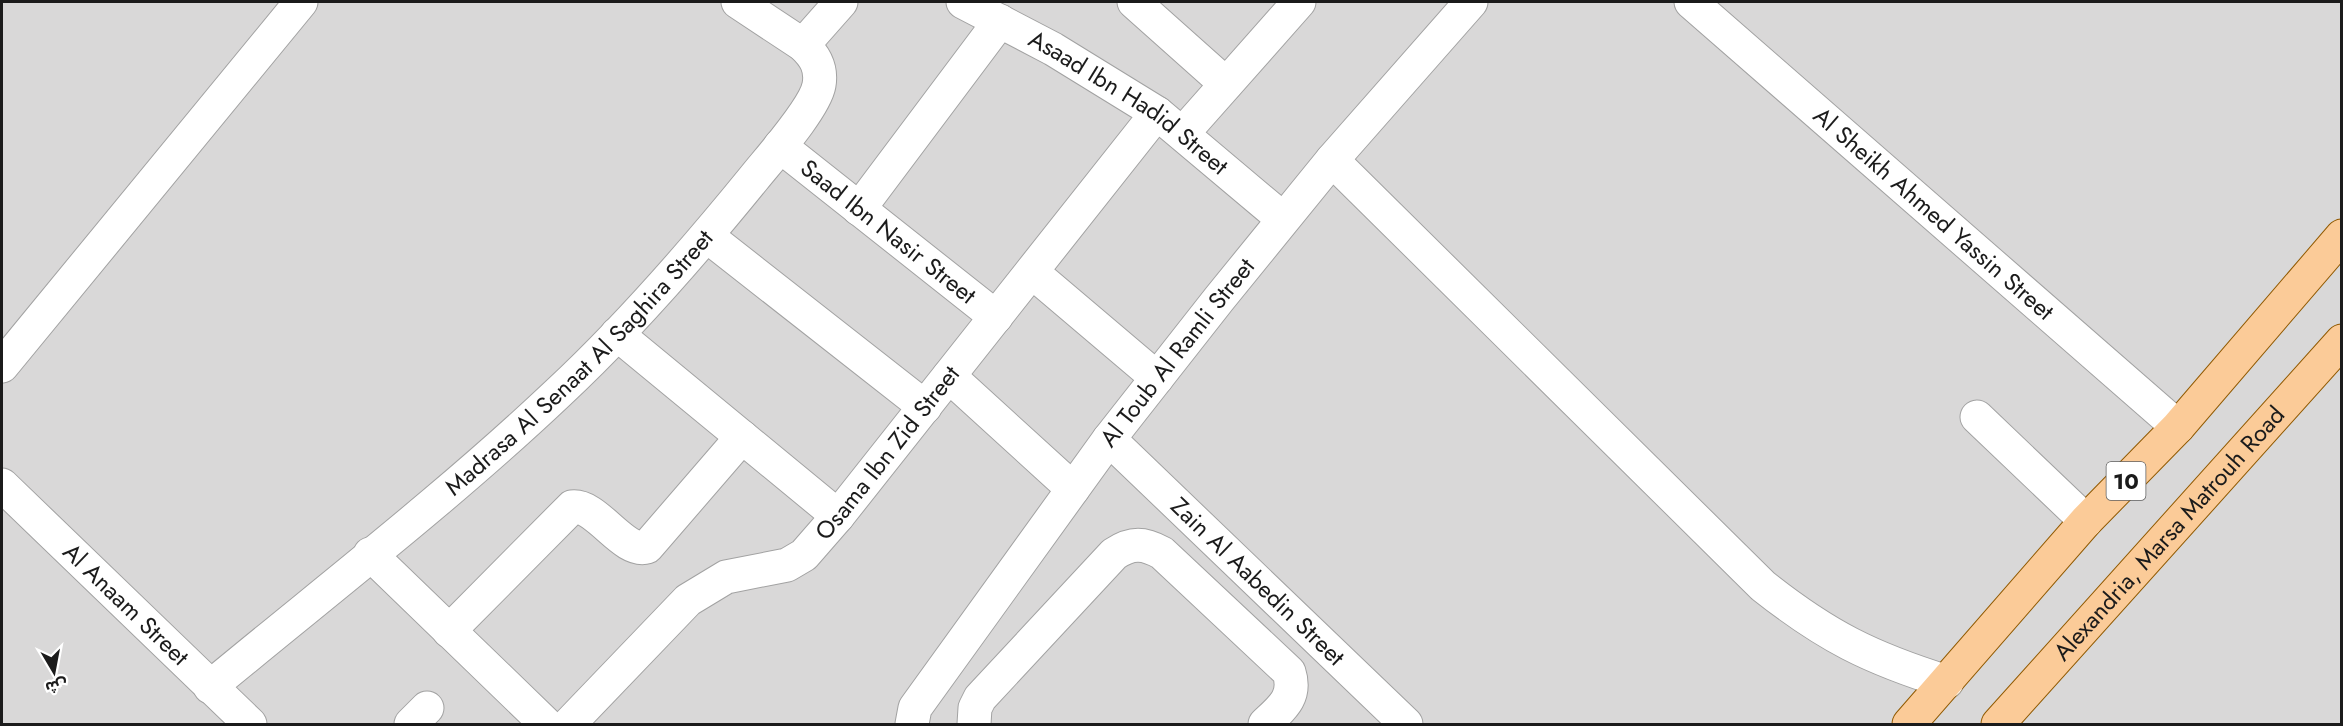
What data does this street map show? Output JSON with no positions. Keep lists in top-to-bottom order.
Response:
{
  "streets": {
    "main road": ["10", "Alexandria, Marsa Matrouh Road"],
    "street": [
      "Asaad Ibn Hadid Street",
      "Al Sheikh Ahmed Yassin Street",
      "Saad Ibn Nasir Street",
      "Al Toub Al Ramli Street",
      "Madrasa Al Senaat Al Saghira Street",
      "Osama Ibn Zid Street",
      "Zain Al Aabedin Street",
      "Al Anaam Street"
    ]
  },
  "crossings": [
    ["Asaad Ibn Hadid Street", "Al Toub Al Ramli Street"],
    ["Asaad Ibn Hadid Street", "Osama Ibn Zid Street"],
    ["Al Sheikh Ahmed Yassin Street", "10"],
    ["Saad Ibn Nasir Street", "Madrasa Al Senaat Al Saghira Street"],
    ["Saad Ibn Nasir Street", "Osama Ibn Zid Street"],
    ["Al Toub Al Ramli Street", "Zain Al Aabedin Street"],
    ["Madrasa Al Senaat Al Saghira Street", "Al Anaam Street"]
  ],
  "north": "bottom"
}
